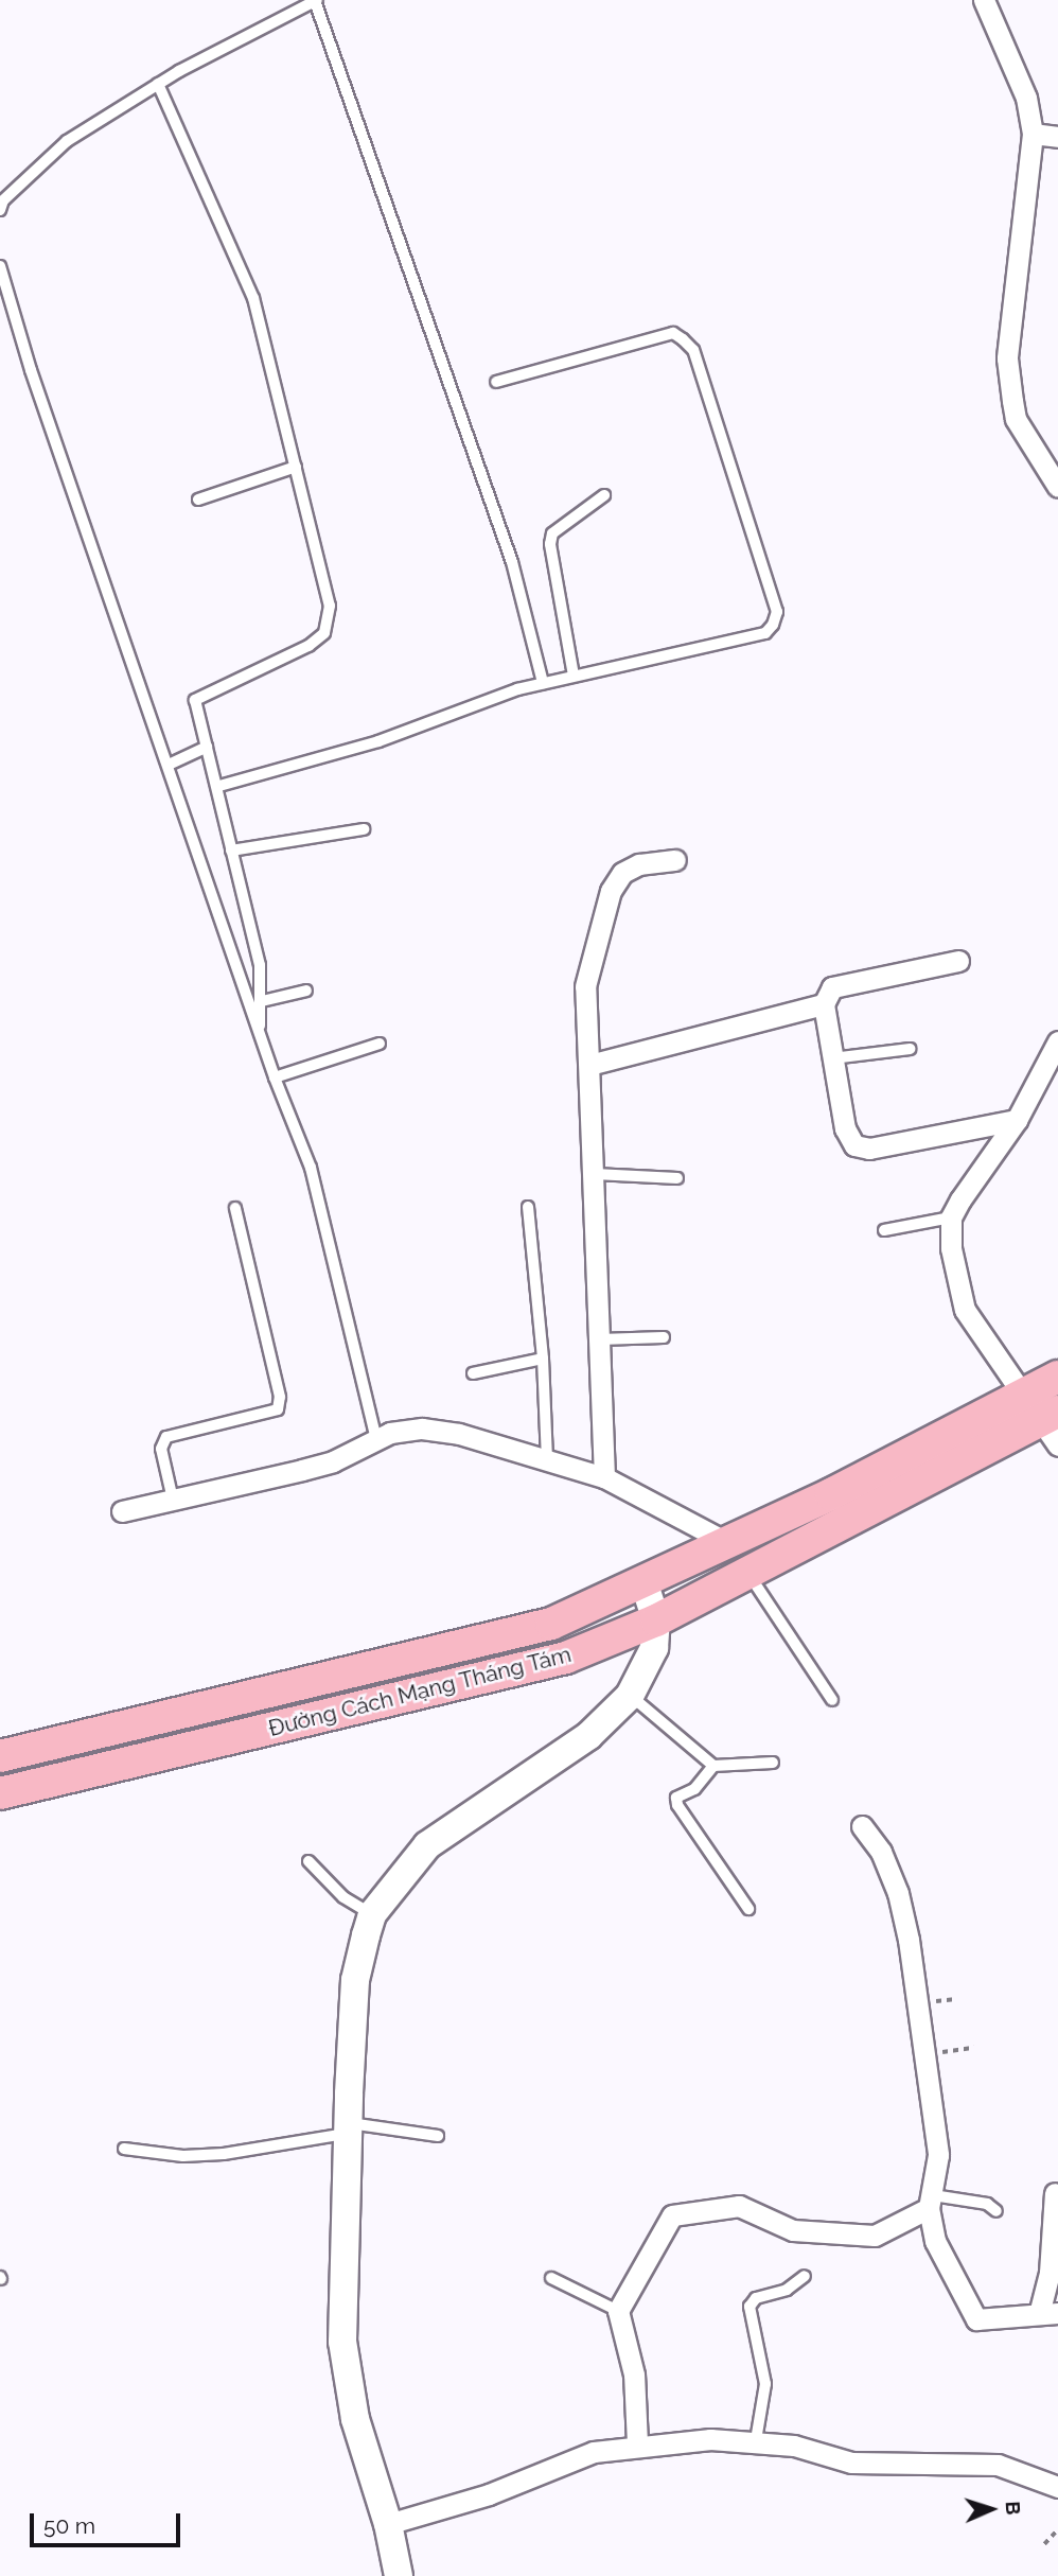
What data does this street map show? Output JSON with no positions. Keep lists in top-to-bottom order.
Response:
{
  "streets": {
    "main road": ["Đường Cách Mạng Tháng Tám"]
  },
  "scale_bar": "50 m",
  "north": "right"
}
